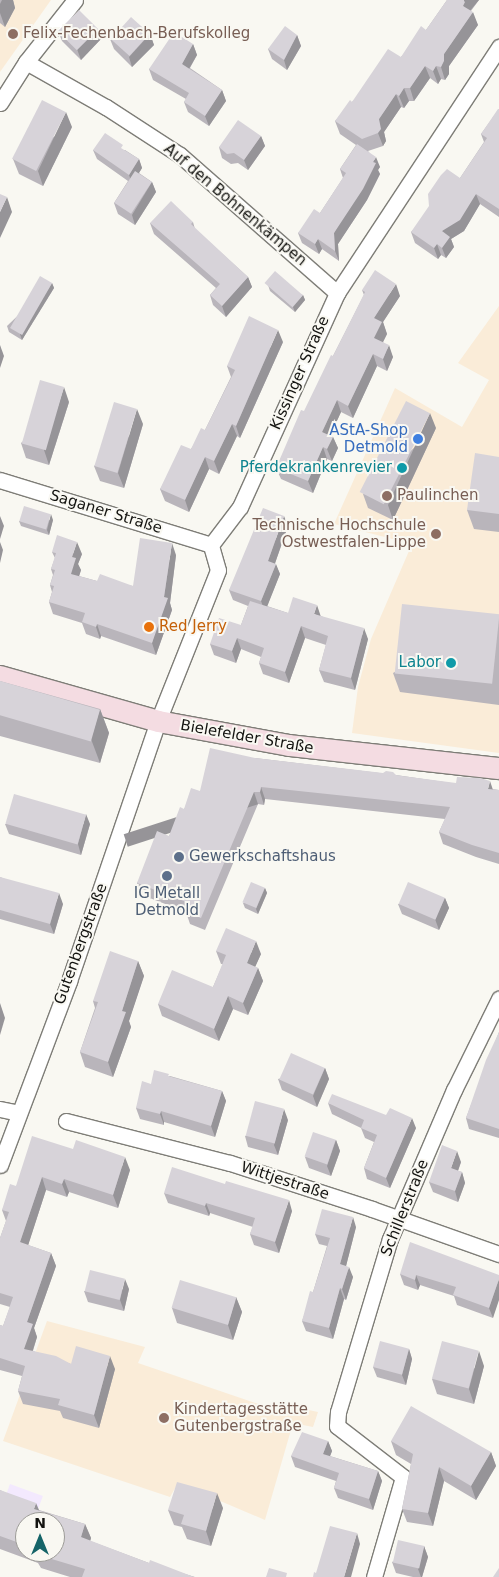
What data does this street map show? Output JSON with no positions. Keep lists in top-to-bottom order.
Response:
{
  "streets": {
    "main road": ["Bielefelder Straße"],
    "street": [
      "Auf den Bohnenkämpen",
      "Kissinger Straße",
      "Saganer Straße",
      "Gutenbergstraße",
      "Wittjestraße",
      "Schillerstraße"
    ]
  },
  "crossings": [
    ["Auf den Bohnenkämpen", "Kissinger Straße"],
    ["Kissinger Straße", "Saganer Straße"],
    ["Bielefelder Straße", "Gutenbergstraße"],
    ["Wittjestraße", "Schillerstraße"]
  ],
  "places": [
    "Felix-Fechenbach-Berufskolleg",
    "AStA-Shop Detmold",
    "Pferdekrankenrevier",
    "Paulinchen",
    "Technische Hochschule Ostwestfalen-Lippe",
    "Red Jerry",
    "Labor",
    "Gewerkschaftshaus",
    "IG Metall Detmold",
    "Kindertagesstätte Gutenbergstraße"
  ],
  "north": "top"
}
